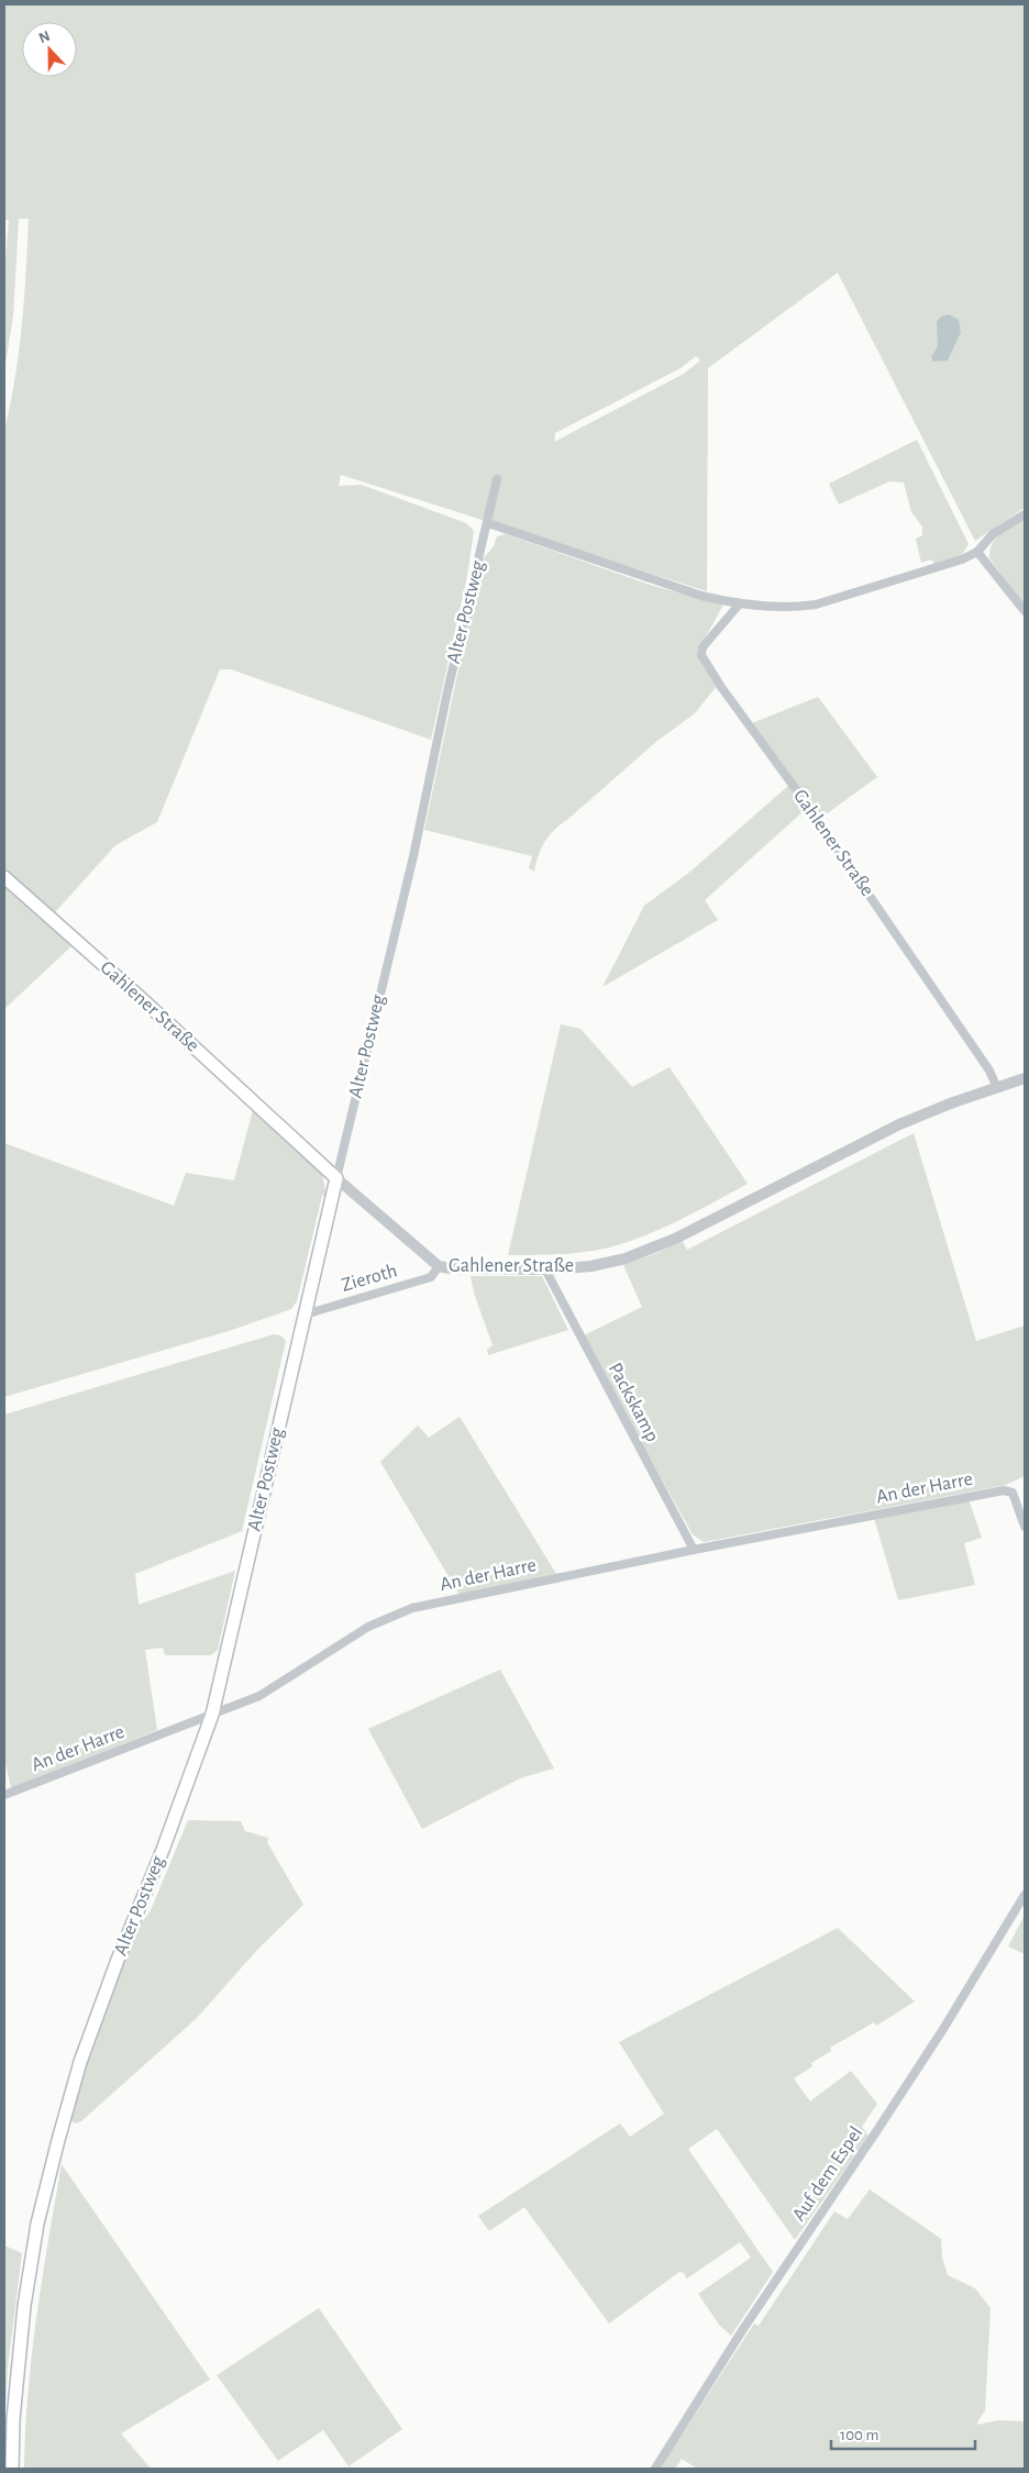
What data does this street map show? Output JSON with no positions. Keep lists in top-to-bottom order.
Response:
{
  "streets": {
    "main road": ["Alter Postweg", "Gahlener Straße"],
    "street": [
      "Zieroth",
      "Packskamp",
      "An der Harre",
      "Auf dem Espel"
    ]
  },
  "crossings": [
    ["Alter Postweg", "Gahlener Straße"],
    ["Alter Postweg", "Zieroth"],
    ["Alter Postweg", "An der Harre"],
    ["Gahlener Straße", "Zieroth"],
    ["Gahlener Straße", "Packskamp"],
    ["Packskamp", "An der Harre"]
  ],
  "scale_bar": "100 m",
  "north": "top"
}
